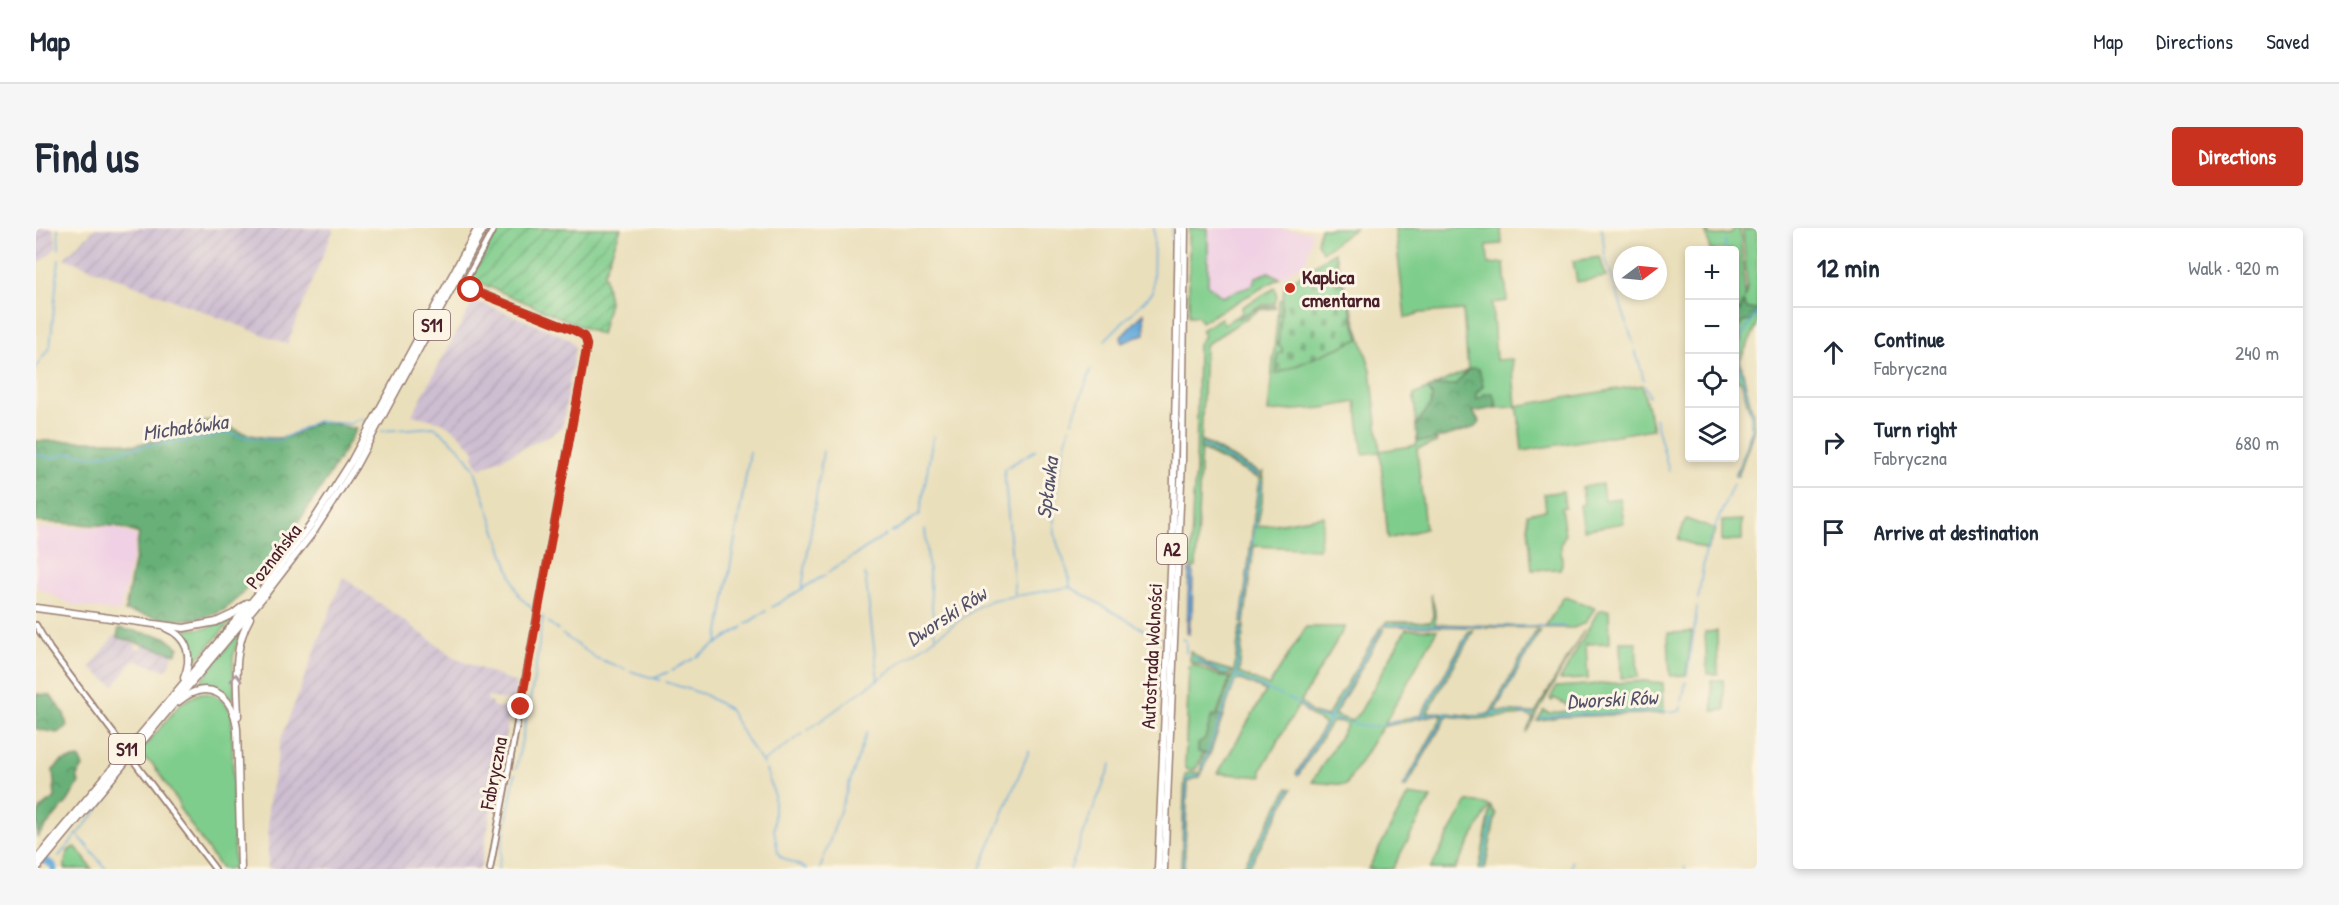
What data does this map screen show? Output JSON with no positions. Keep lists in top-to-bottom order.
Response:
{
  "streets": {
    "highway": [
      "S11",
      "A2",
      "Poznańska",
      "Autostrada Wolności"
    ],
    "street": ["Fabryczna"]
  },
  "water": ["Michałówka", "Spławka", "Dworski Rów"],
  "places": ["Kaplica cmentarna"],
  "north": "right",
  "page": {
    "header": "Map",
    "nav": ["Map", "Directions", "Saved"],
    "buttons": "Directions",
    "title": "Find us",
    "heading": ["12 min", "Walk · 920 m"],
    "map_buttons": ["+", "−"],
    "list": [
      ["Continue", "Fabryczna", "240 m"],
      ["Turn right", "Fabryczna", "680 m"],
      "Arrive at destination"
    ]
  }
}
